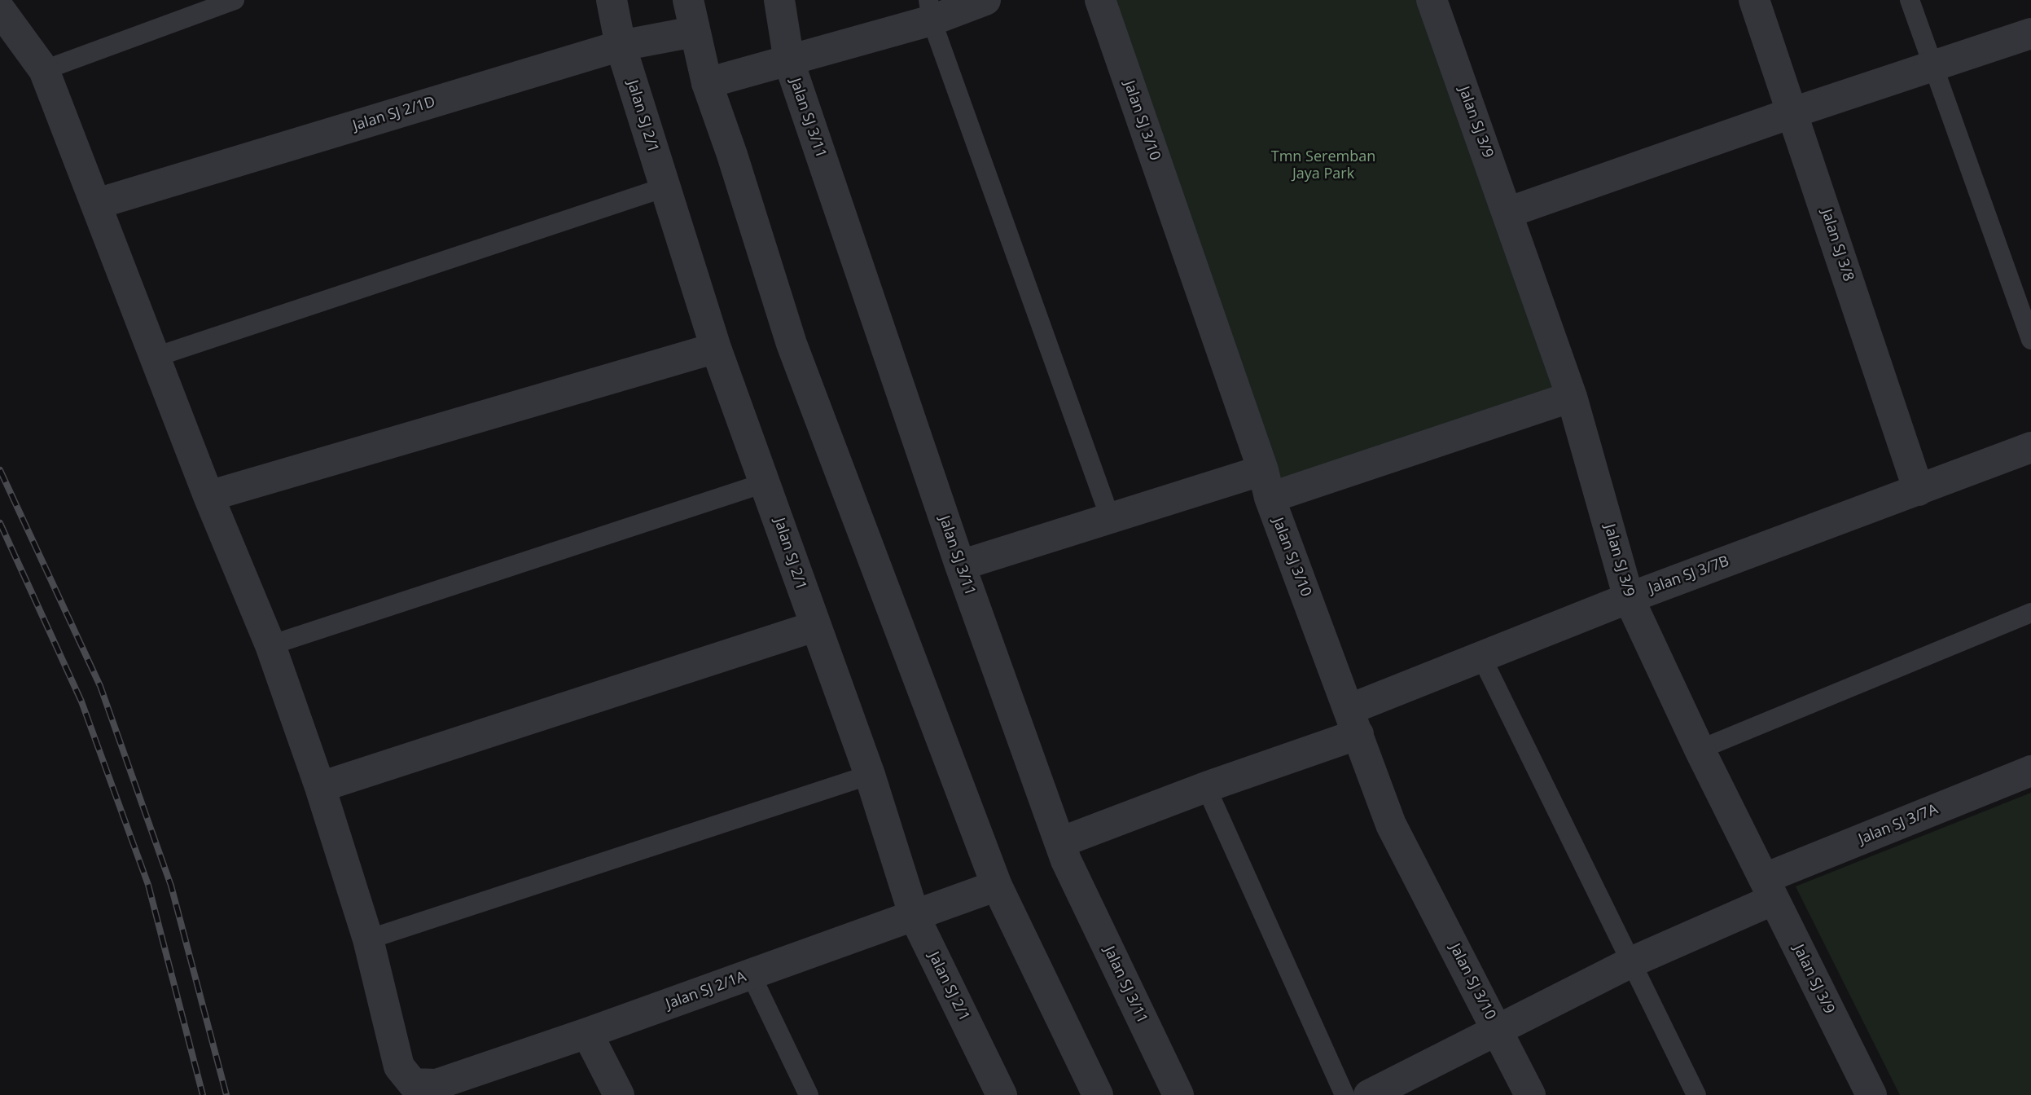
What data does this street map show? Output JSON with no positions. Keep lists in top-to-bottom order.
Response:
{
  "streets": {
    "street": [
      "Jalan SJ 2/1D",
      "Jalan SJ 2/1",
      "Jalan SJ 3/11",
      "Jalan SJ 3/10",
      "Jalan SJ 3/9",
      "Jalan SJ 3/8",
      "Jalan SJ 3/7B",
      "Jalan SJ 3/7A",
      "Jalan SJ 2/1A"
    ]
  },
  "crossings": [
    ["Jalan SJ 2/1D", "Jalan SJ 2/1"],
    ["Jalan SJ 2/1", "Jalan SJ 2/1A"],
    ["Jalan SJ 3/11", "Jalan SJ 3/7B"],
    ["Jalan SJ 3/10", "Jalan SJ 3/7B"],
    ["Jalan SJ 3/10", "Jalan SJ 3/7A"],
    ["Jalan SJ 3/9", "Jalan SJ 3/7B"],
    ["Jalan SJ 3/9", "Jalan SJ 3/7A"],
    ["Jalan SJ 3/8", "Jalan SJ 3/7B"]
  ],
  "parks": ["Tmn Seremban Jaya Park"]
}
